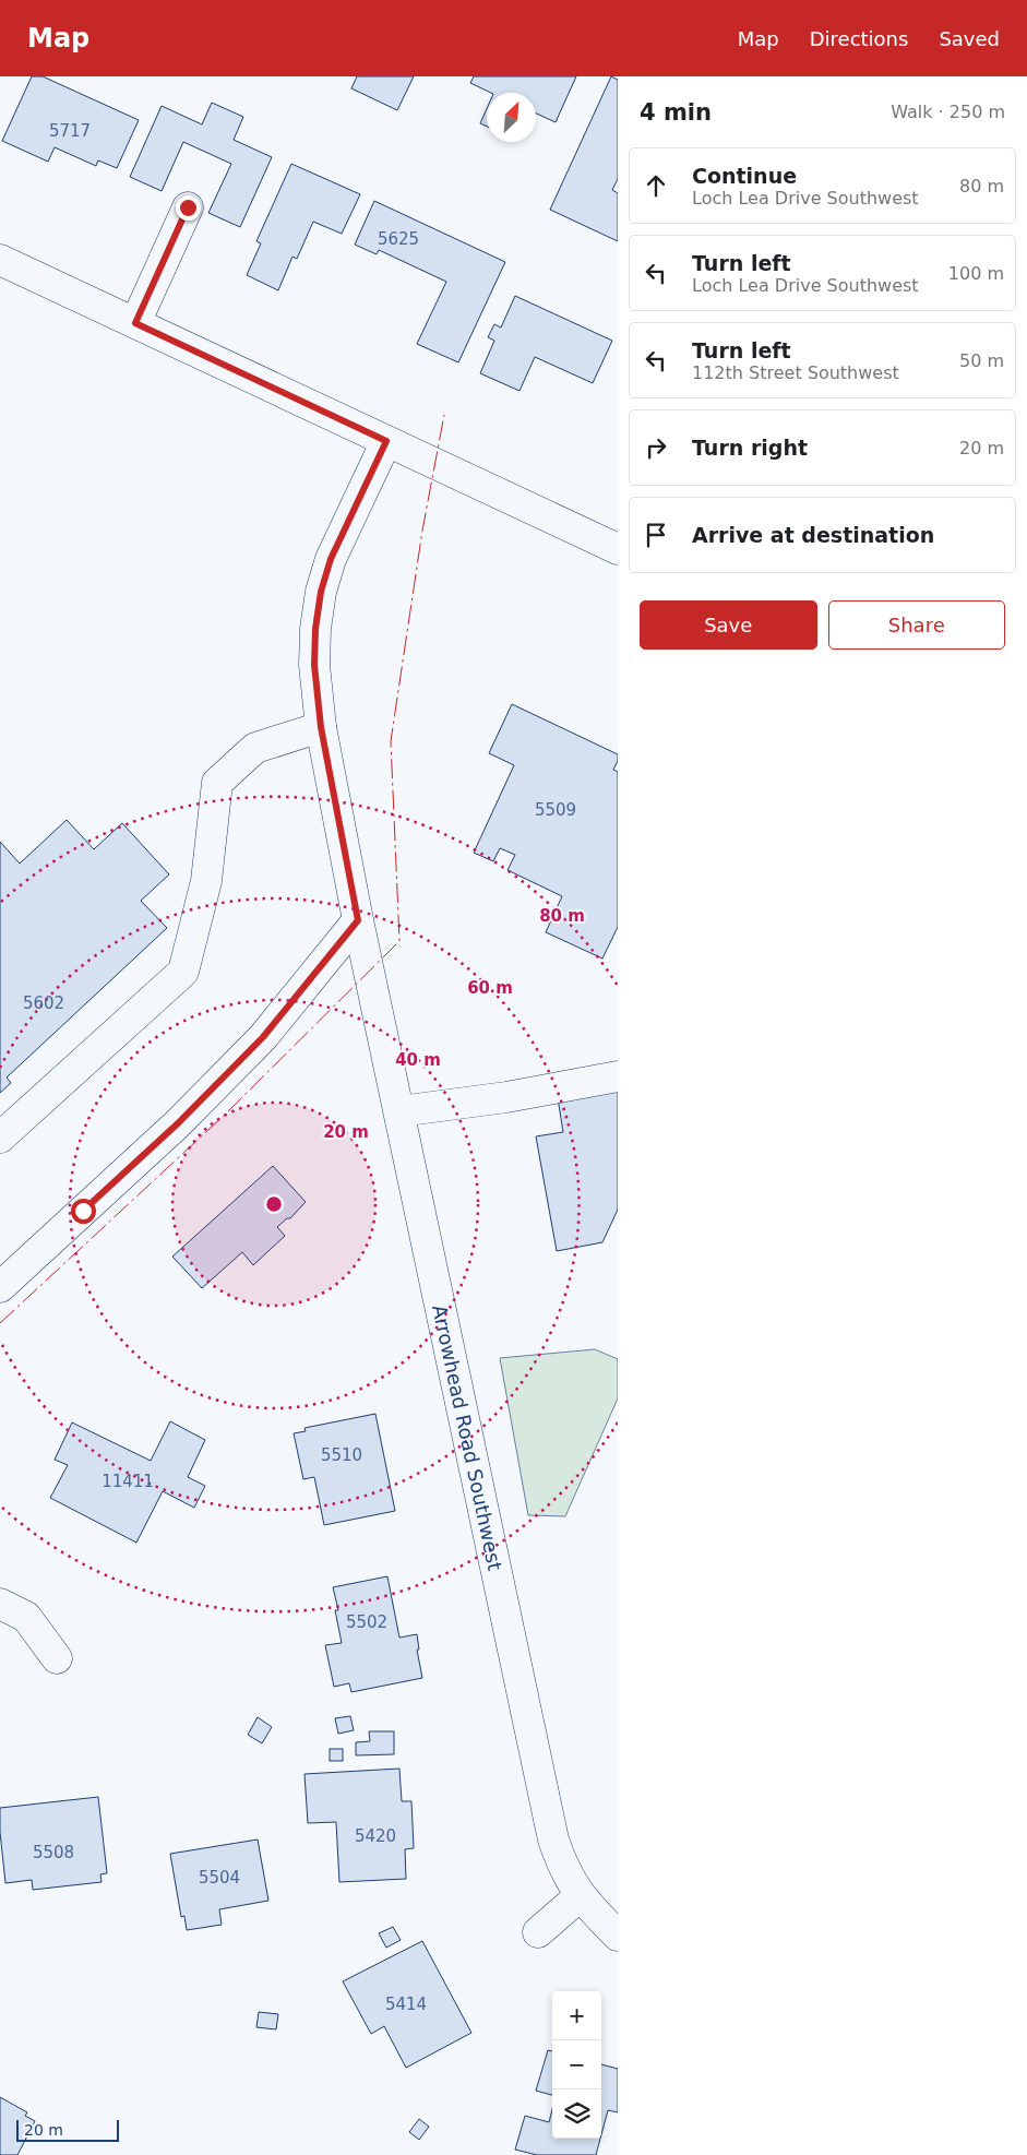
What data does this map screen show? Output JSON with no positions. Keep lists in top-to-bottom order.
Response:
{
  "streets": {
    "street": ["Arrowhead Road Southwest"]
  },
  "house_numbers": [
    "5717",
    "5625",
    "5509",
    "5602",
    "5510",
    "11411",
    "5502",
    "5420",
    "5508",
    "5504",
    "5414"
  ],
  "scale_bar": "20 m",
  "north": "top right",
  "page": {
    "header": "Map",
    "nav": ["Map", "Directions", "Saved"],
    "heading": ["4 min", "Walk · 250 m"],
    "list": [
      ["Continue", "Loch Lea Drive Southwest", "80 m"],
      ["Turn left", "Loch Lea Drive Southwest", "100 m"],
      ["Turn left", "112th Street Southwest", "50 m"],
      ["Turn right", "20 m"],
      "Arrive at destination"
    ],
    "buttons": ["Save", "Share"],
    "map_buttons": ["+", "−"],
    "scale": "20 m"
  },
  "rings": [
    "80 m",
    "60 m",
    "40 m",
    "20 m"
  ]
}
